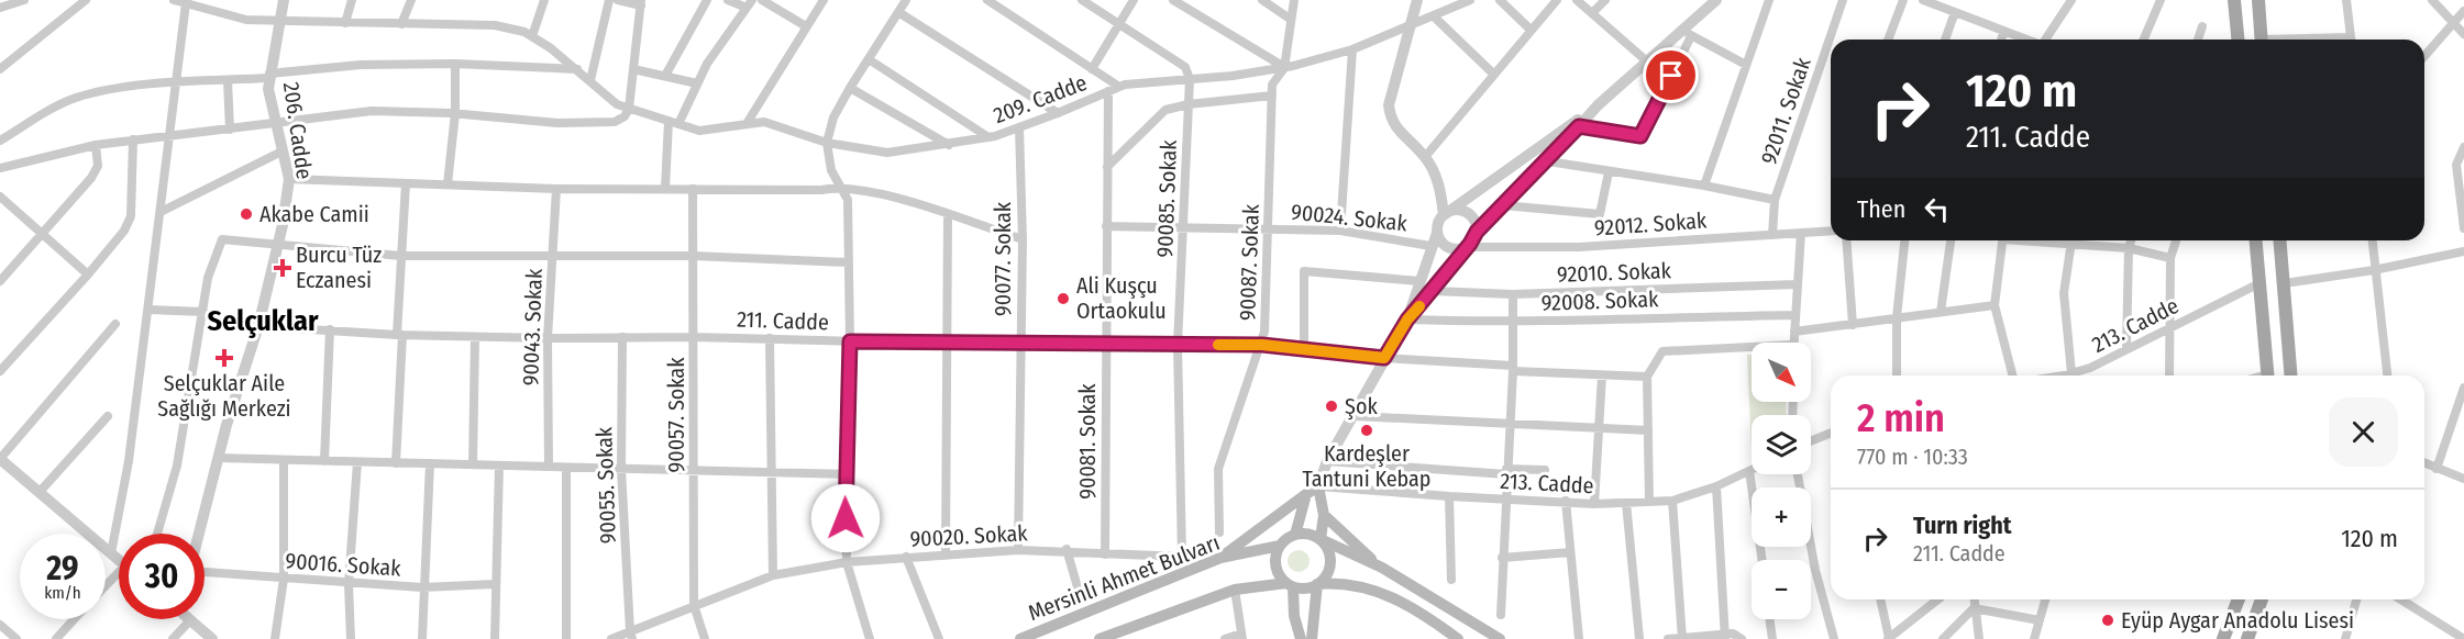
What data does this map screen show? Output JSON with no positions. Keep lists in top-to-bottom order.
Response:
{
  "streets": {
    "main road": ["Mersinli Ahmet Bulvarı"],
    "street": [
      "209. Cadde",
      "92011. Sokak",
      "206. Cadde",
      "90085. Sokak",
      "90024. Sokak",
      "92012. Sokak",
      "90077. Sokak",
      "90087. Sokak",
      "92010. Sokak",
      "92008. Sokak",
      "211. Cadde",
      "213. Cadde",
      "90043. Sokak",
      "90057. Sokak",
      "90081. Sokak",
      "90055. Sokak",
      "90020. Sokak",
      "90016. Sokak"
    ]
  },
  "crossings": [
    ["209. Cadde", "90085. Sokak"],
    ["209. Cadde", "90077. Sokak"],
    ["209. Cadde", "90087. Sokak"],
    ["209. Cadde", "90081. Sokak"],
    ["92011. Sokak", "92012. Sokak"],
    ["206. Cadde", "211. Cadde"],
    ["90085. Sokak", "90024. Sokak"],
    ["90085. Sokak", "211. Cadde"],
    ["90085. Sokak", "90020. Sokak"],
    ["90024. Sokak", "90087. Sokak"],
    ["90024. Sokak", "90081. Sokak"],
    ["90077. Sokak", "211. Cadde"],
    ["90077. Sokak", "90020. Sokak"],
    ["90087. Sokak", "211. Cadde"],
    ["211. Cadde", "90043. Sokak"],
    ["211. Cadde", "90057. Sokak"],
    ["211. Cadde", "90081. Sokak"],
    ["211. Cadde", "90055. Sokak"],
    ["90057. Sokak", "90020. Sokak"],
    ["90081. Sokak", "90020. Sokak"],
    ["90055. Sokak", "90020. Sokak"]
  ],
  "districts": ["Selçuklar"],
  "places": {
    "other": [
      "Akabe Camii",
      "Ali Kuşçu Ortaokulu",
      "Şok",
      "Kardeşler Tantuni Kebap",
      "Eyüp Aygar Anadolu Lisesi"
    ],
    "health": ["Burcu Tüz Eczanesi", "Selçuklar Aile Sağlığı Merkezi"]
  },
  "north": "bottom right",
  "page": {
    "turn": ["120 m", "211. Cadde"],
    "then": "Then",
    "map_buttons": ["+", "−"],
    "heading": ["2 min", "770 m · 10:33"],
    "list": [
      {
        "name": "Turn right",
        "note": "211. Cadde",
        "value": "120 m"
      }
    ],
    "speed": "29 km/h",
    "limit": "30"
  }
}
